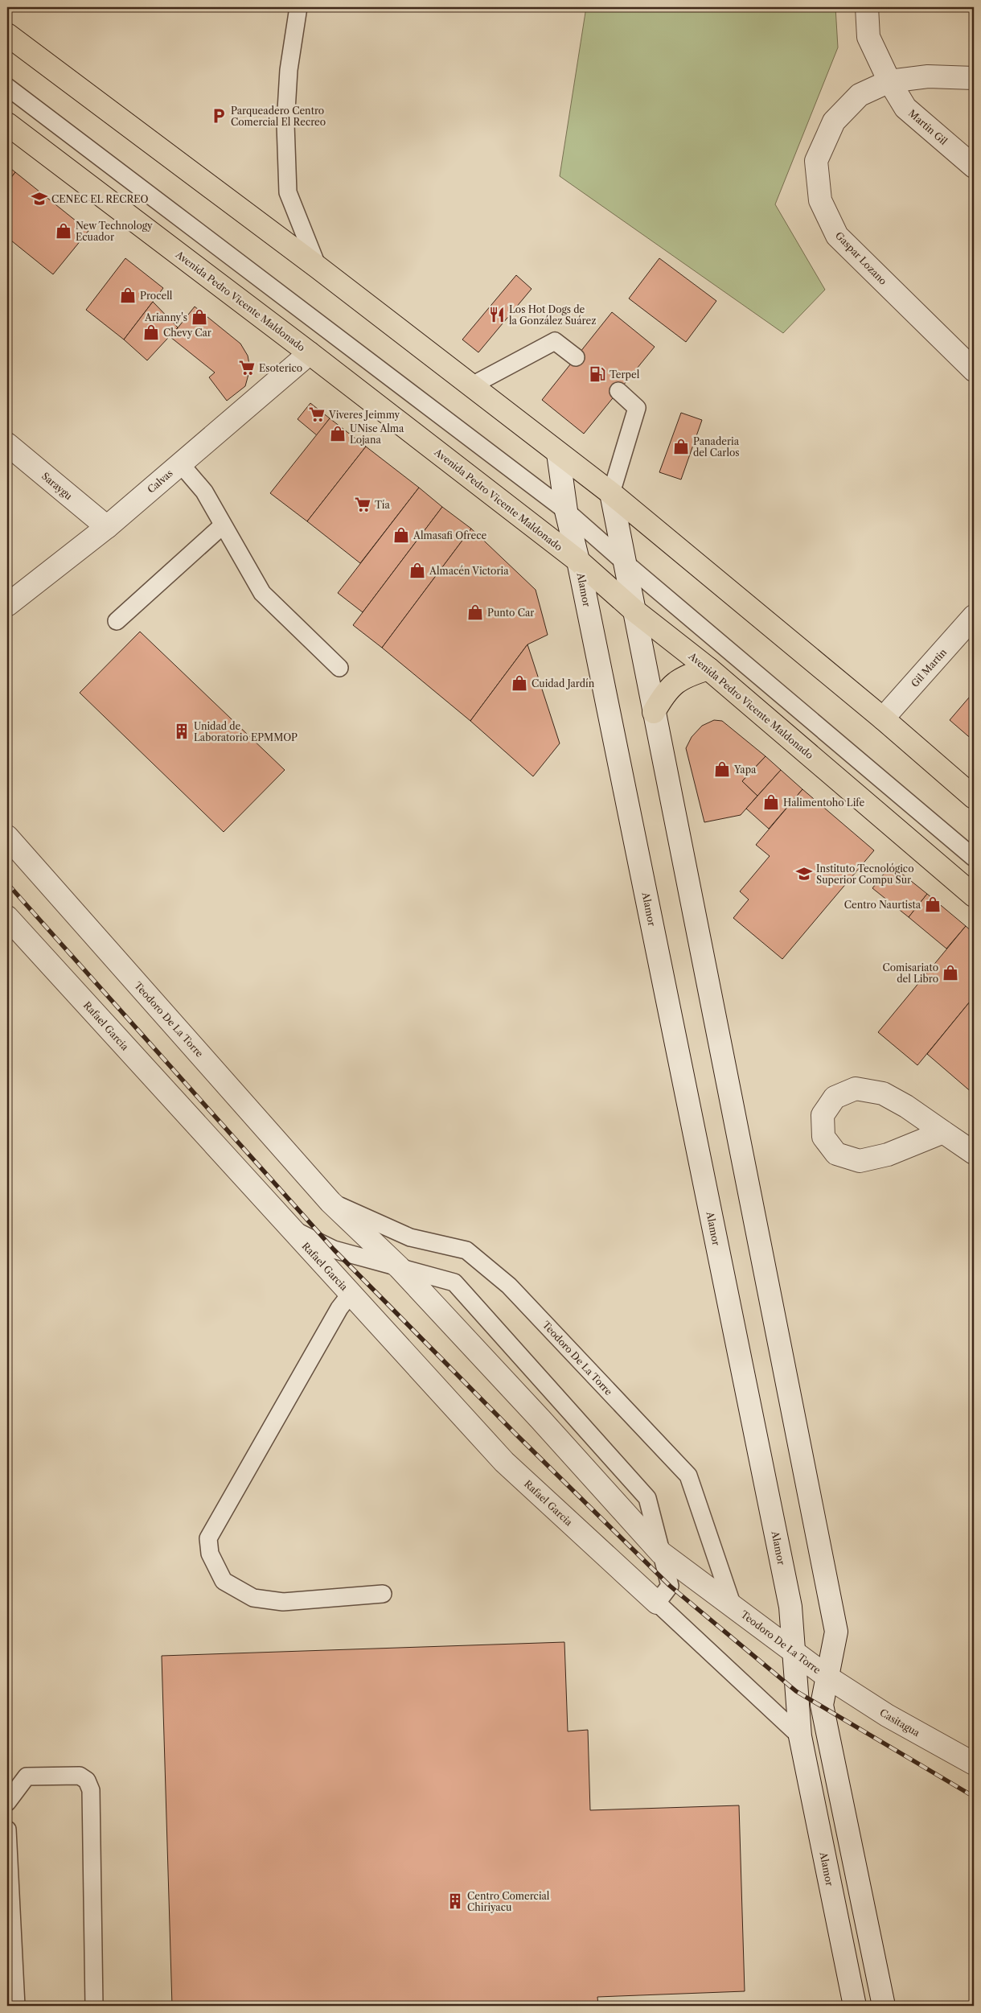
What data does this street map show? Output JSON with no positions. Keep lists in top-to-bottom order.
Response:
{
  "streets": {
    "main road": ["Avenida Pedro Vicente Maldonado"],
    "street": [
      "Martin Gil",
      "Gaspar Lozano",
      "Calvas",
      "Saraygu",
      "Alamor",
      "Gil Martin",
      "Teodoro De La Torre",
      "Rafael Garcia",
      "Casitagua"
    ]
  },
  "crossings": [
    ["Martin Gil", "Gaspar Lozano"],
    ["Avenida Pedro Vicente Maldonado", "Calvas"],
    ["Avenida Pedro Vicente Maldonado", "Alamor"],
    ["Calvas", "Saraygu"],
    ["Alamor", "Teodoro De La Torre"],
    ["Teodoro De La Torre", "Casitagua"]
  ],
  "places": {
    "parking": ["Parqueadero Centro Comercial El Recreo"],
    "school or university": ["CENEC EL RECREO", "Instituto Tecnológico Superior Compu Sur"],
    "shop": [
      "New Technology Ecuador",
      "Procell",
      "Arianny's",
      "Chevy Car",
      "UNise Alma Lojana",
      "Panaderia del Carlos",
      "Almasafi Ofrece",
      "Almacén Victoria",
      "Punto Car",
      "Cuidad Jardín",
      "Yapa",
      "Halimentoho Life",
      "Centro Naurtista",
      "Comisariato del Libro"
    ],
    "restaurant": ["Los Hot Dogs de la González Suárez"],
    "supermarket": ["Esoterico", "Viveres Jeimmy", "Tía"],
    "fuel station": ["Terpel"],
    "building": ["Unidad de Laboratorio EPMMOP", "Centro Comercial Chiriyacu"]
  }
}
